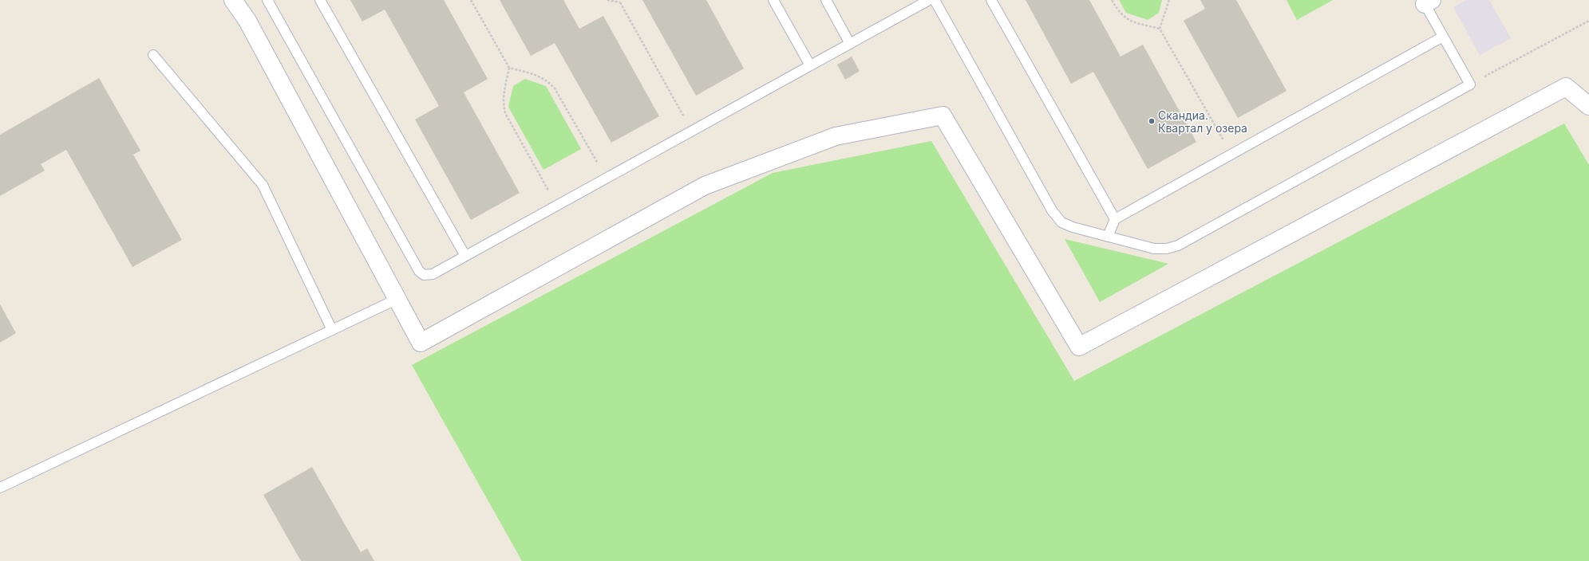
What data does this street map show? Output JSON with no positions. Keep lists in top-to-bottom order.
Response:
{
  "places": ["Скандиа. Квартал у озера"]
}
